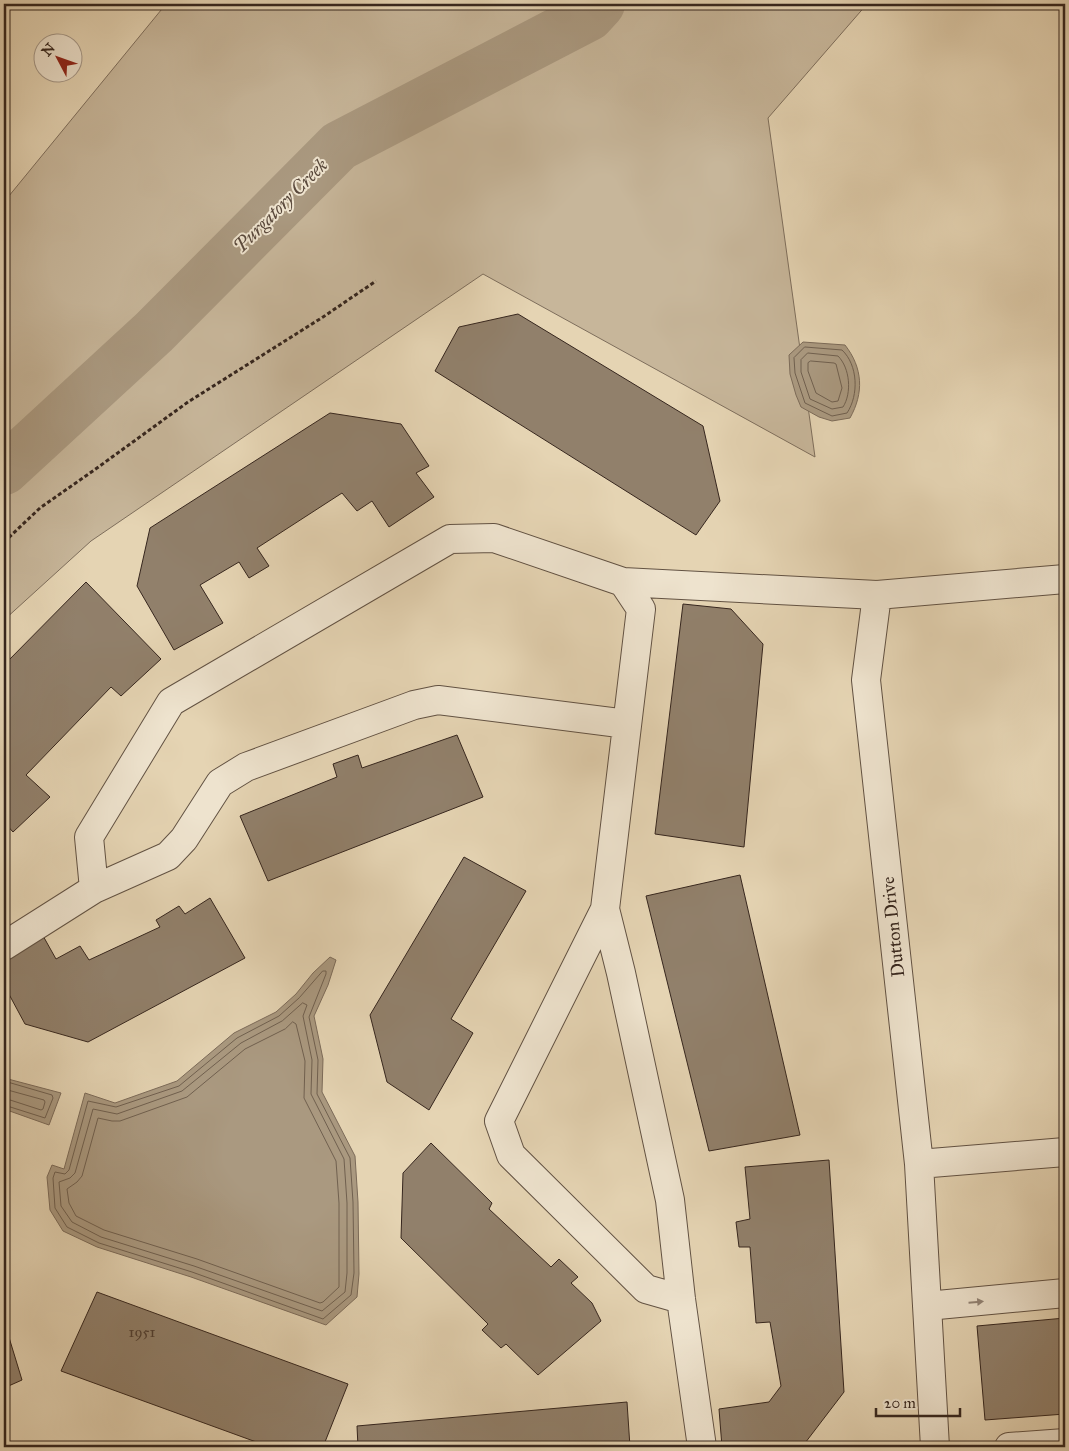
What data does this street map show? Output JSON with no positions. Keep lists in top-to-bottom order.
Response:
{
  "streets": {
    "street": ["Dutton Drive"]
  },
  "water": ["Purgatory Creek"],
  "house_numbers": ["1951"],
  "scale_bar": "20 m",
  "north": "top left"
}
